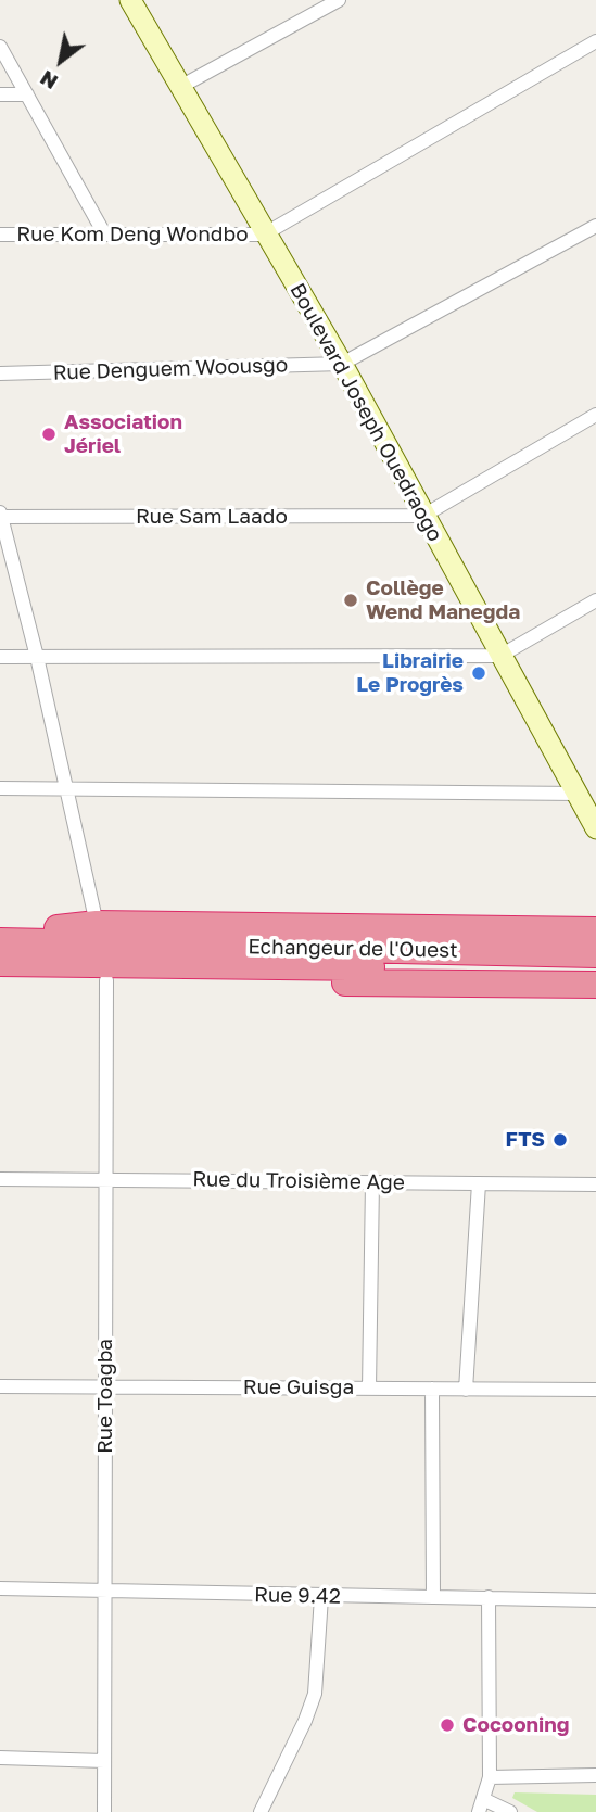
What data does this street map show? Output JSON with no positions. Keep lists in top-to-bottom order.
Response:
{
  "streets": {
    "highway": ["Echangeur de l'Ouest"],
    "street": [
      "Rue Kom Deng Wondbo",
      "Rue Denguem Woousgo",
      "Boulevard Joseph Ouedraogo",
      "Rue Sam Laado",
      "Rue du Troisième Age",
      "Rue Guisga",
      "Rue Toagba",
      "Rue 9.42"
    ]
  },
  "crossings": [
    ["Rue Kom Deng Wondbo", "Boulevard Joseph Ouedraogo"],
    ["Rue Denguem Woousgo", "Boulevard Joseph Ouedraogo"],
    ["Boulevard Joseph Ouedraogo", "Rue Sam Laado"],
    ["Rue Sam Laado", "Rue Toagba"],
    ["Echangeur de l'Ouest", "Rue Toagba"],
    ["Rue du Troisième Age", "Rue Toagba"],
    ["Rue Guisga", "Rue Toagba"],
    ["Rue Toagba", "Rue 9.42"]
  ],
  "places": [
    "Association Jériel",
    "Collège Wend Manegda",
    "Librairie Le Progrès",
    "FTS",
    "Cocooning"
  ],
  "north": "bottom left"
}
